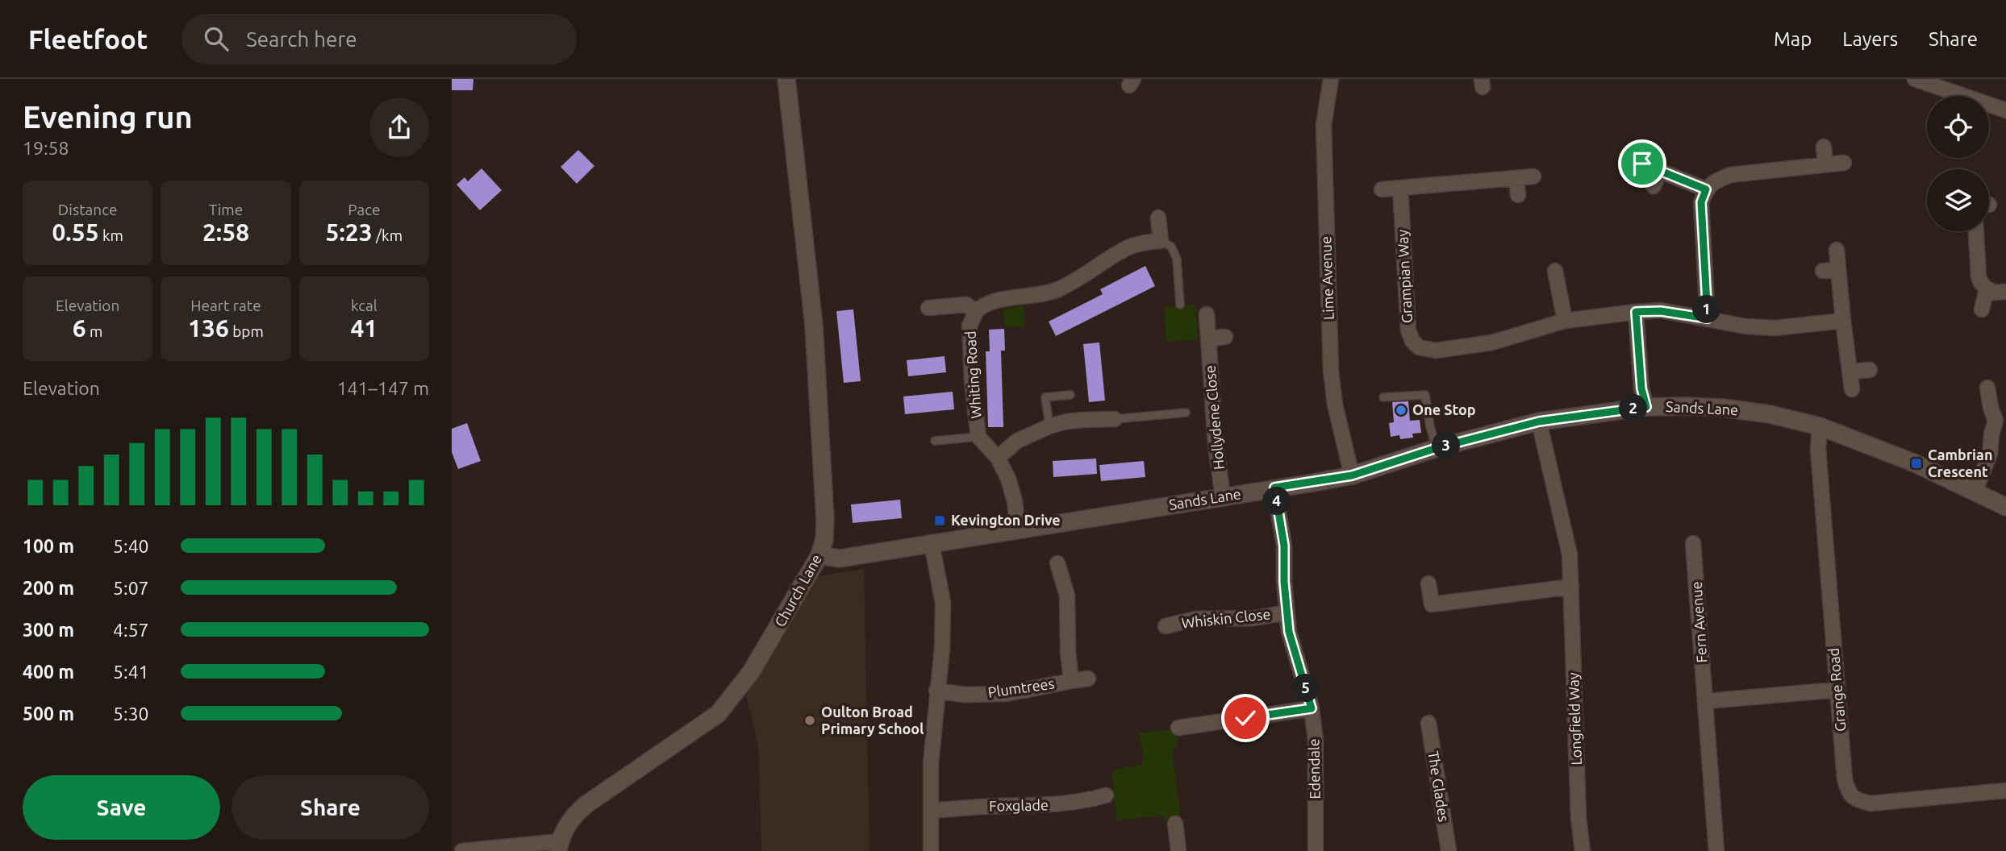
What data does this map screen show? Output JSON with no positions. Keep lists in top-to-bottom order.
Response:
{
  "streets": {
    "street": [
      "Grampian Way",
      "Lime Avenue",
      "Whiting Road",
      "Sands Lane",
      "Hollydene Close",
      "Church Lane",
      "Whiskin Close",
      "Fern Avenue",
      "Plumtrees",
      "Grange Road",
      "Longfield Way",
      "Edendale",
      "The Glades",
      "Foxglade"
    ]
  },
  "crossings": [
    ["Lime Avenue", "Sands Lane"],
    ["Whiting Road", "Sands Lane"],
    ["Sands Lane", "Hollydene Close"],
    ["Sands Lane", "Church Lane"],
    ["Sands Lane", "Grange Road"],
    ["Sands Lane", "Longfield Way"],
    ["Sands Lane", "Edendale"],
    ["Whiskin Close", "Edendale"]
  ],
  "places": {
    "other": ["One Stop", "Oulton Broad Primary School"],
    "transit": ["Cambrian Crescent", "Kevington Drive"]
  },
  "page": {
    "header": "Fleetfoot",
    "search": "Search here",
    "nav": ["Map", "Layers", "Share"],
    "heading": ["Evening run", "19:58"],
    "stats": [
      ["Distance", "0.55 km"],
      ["Time", "2:58"],
      ["Pace", "5:23 /km"],
      ["Elevation", "6 m"],
      ["Heart rate", "136 bpm"],
      ["kcal", "41"]
    ],
    "pins": [
      "1",
      "2",
      "3",
      "4",
      "5"
    ],
    "chart": ["Elevation", "141–147 m"],
    "list": [
      {
        "name": "100 m",
        "note": "5:40"
      },
      {
        "name": "200 m",
        "note": "5:07"
      },
      {
        "name": "300 m",
        "note": "4:57"
      },
      {
        "name": "400 m",
        "note": "5:41"
      },
      {
        "name": "500 m",
        "note": "5:30"
      }
    ],
    "buttons": ["Save", "Share"]
  }
}
